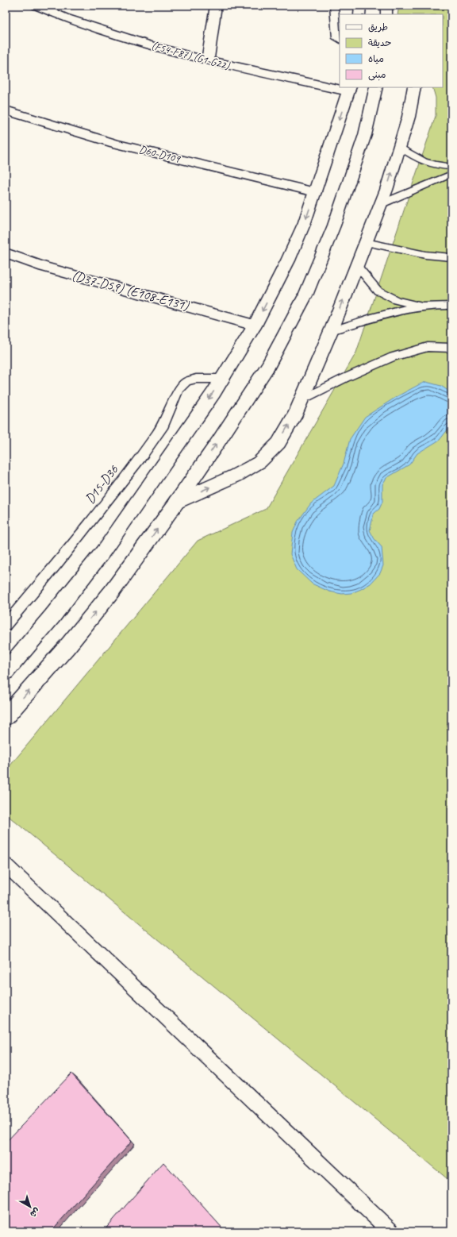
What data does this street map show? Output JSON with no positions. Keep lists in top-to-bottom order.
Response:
{
  "streets": {
    "street": ["(F54-F87) (G1-G22)", "D60-D109", "(D37-D59) (E108-E131)"],
    "lane": ["D15-D36"]
  },
  "legend": [
    "طريق",
    "حديقة",
    "مياه",
    "مبنى"
  ],
  "north": "bottom right"
}
